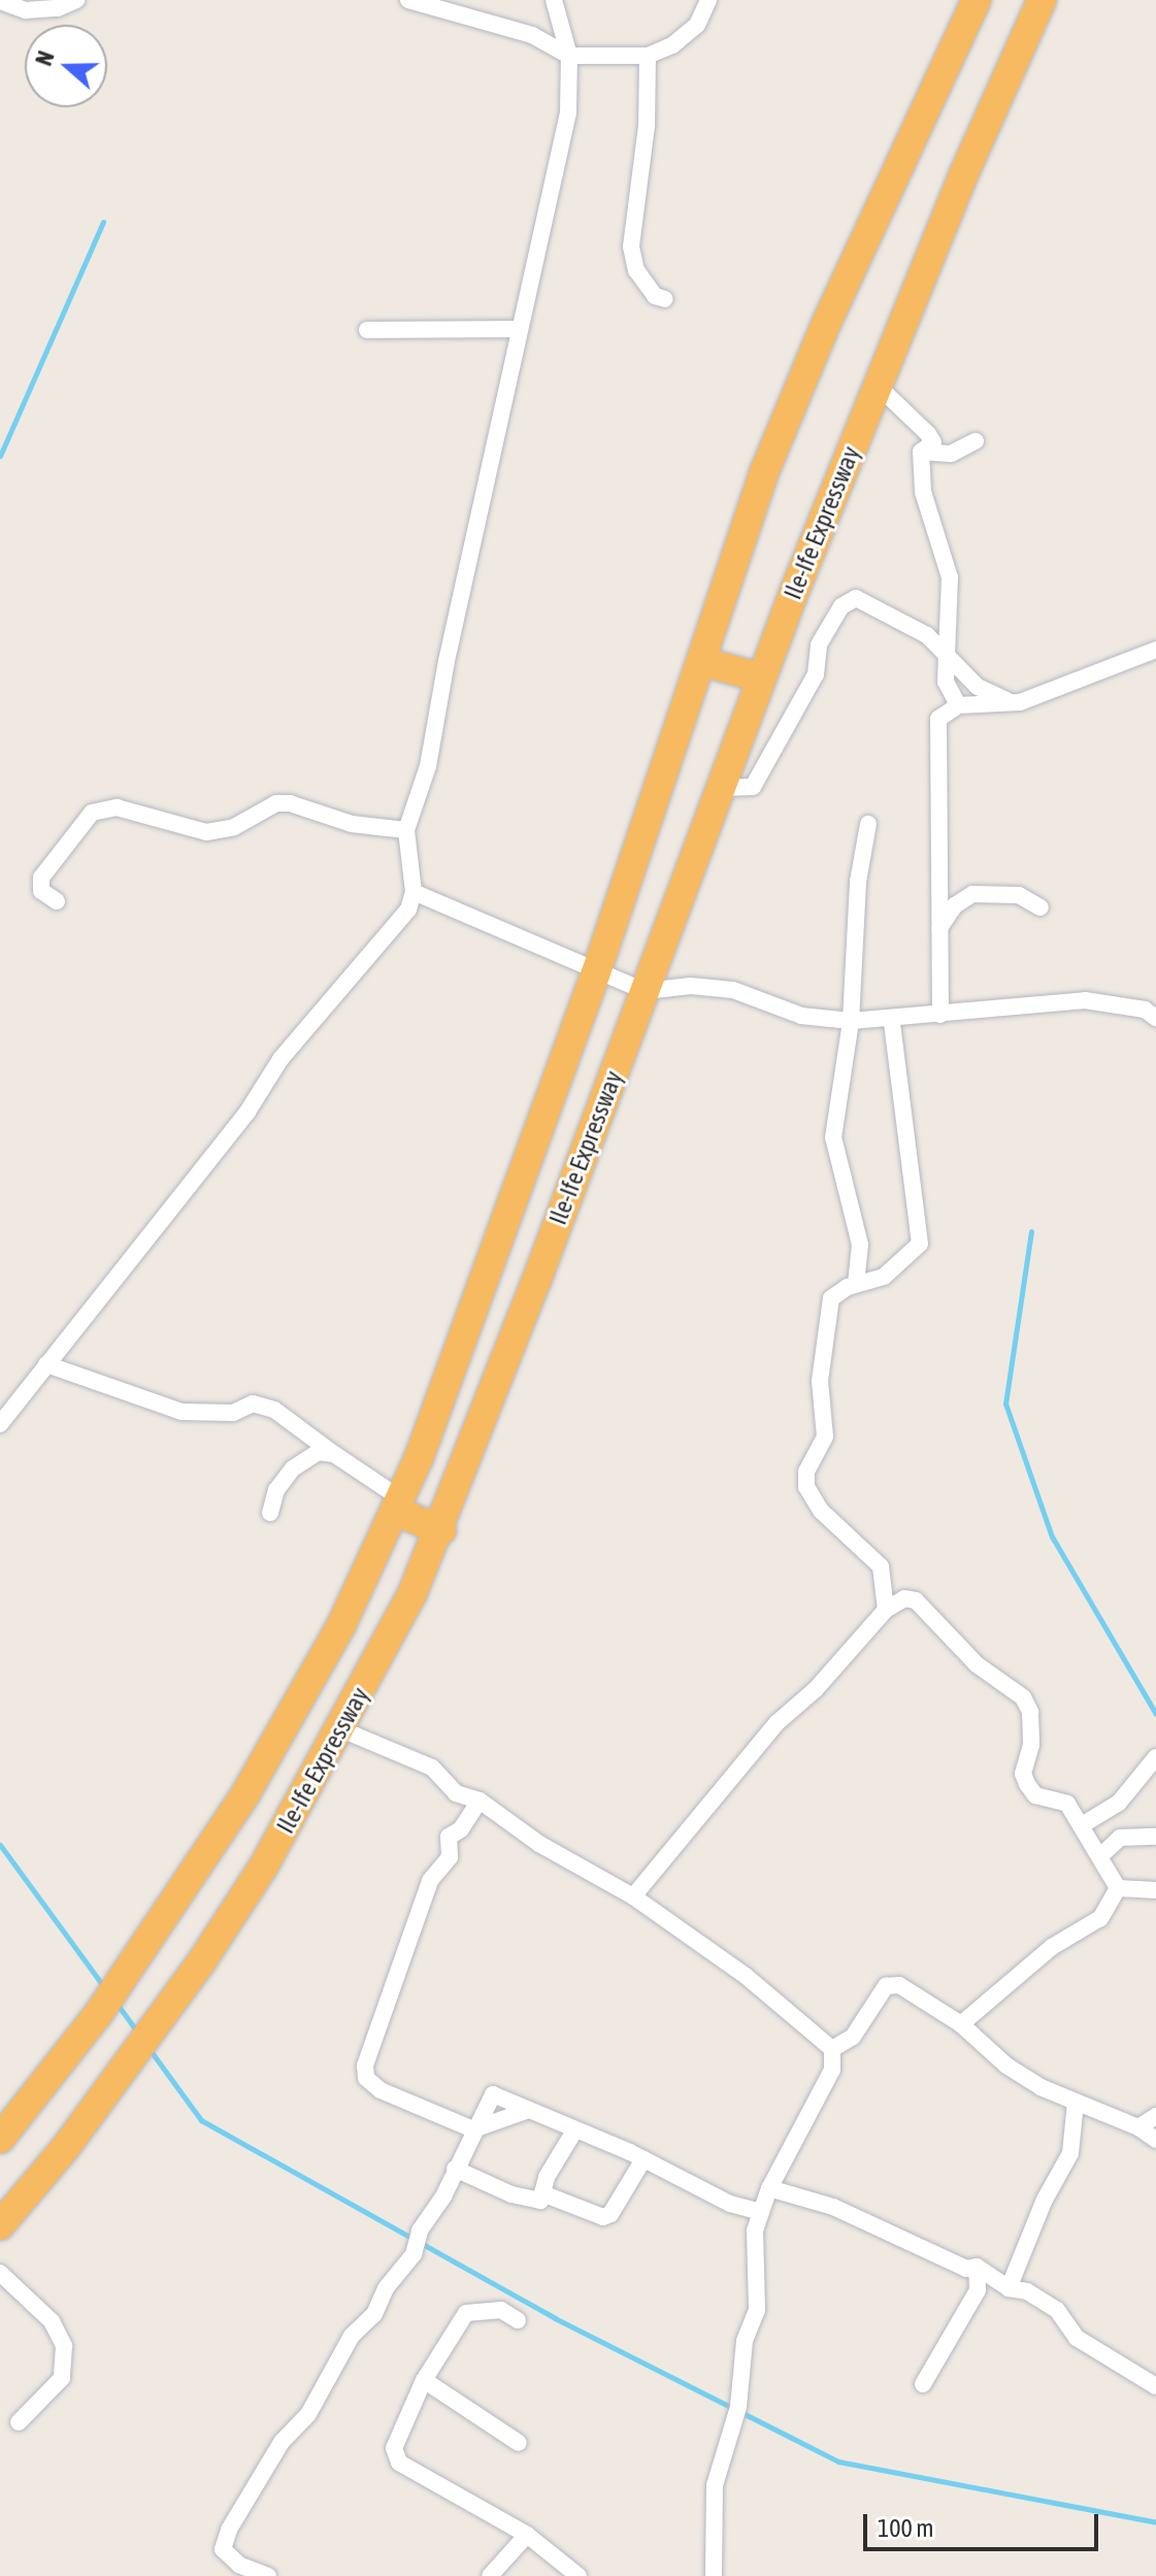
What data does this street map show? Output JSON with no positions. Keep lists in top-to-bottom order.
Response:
{
  "streets": {
    "highway": ["Ile-Ife Expressway"]
  },
  "scale_bar": "100 m",
  "north": "left"
}
